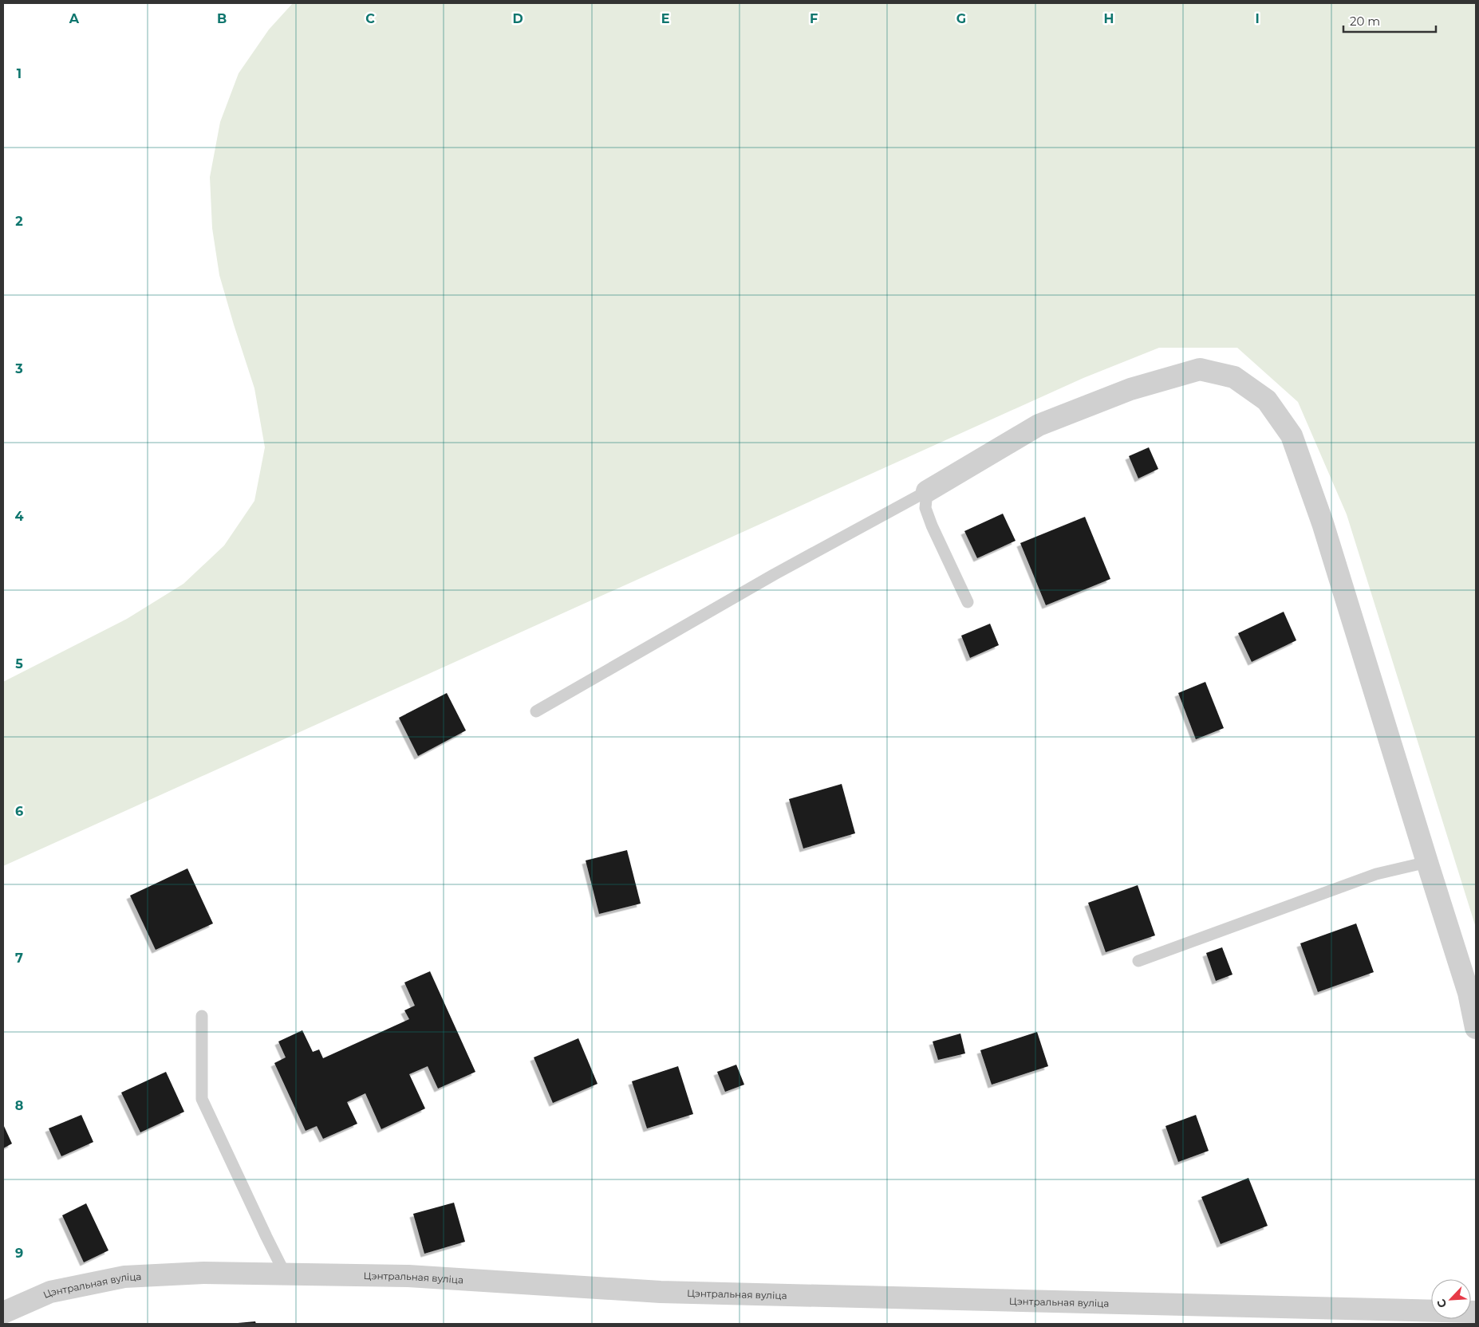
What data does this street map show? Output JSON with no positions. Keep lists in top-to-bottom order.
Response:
{
  "streets": {
    "street": ["Цэнтральная вуліца"]
  },
  "scale_bar": "20 m",
  "north": "bottom left",
  "grid": {
    "columns": [
      "A",
      "B",
      "C",
      "D",
      "E",
      "F",
      "G",
      "H",
      "I"
    ],
    "rows": [
      "1",
      "2",
      "3",
      "4",
      "5",
      "6",
      "7",
      "8",
      "9"
    ]
  }
}
